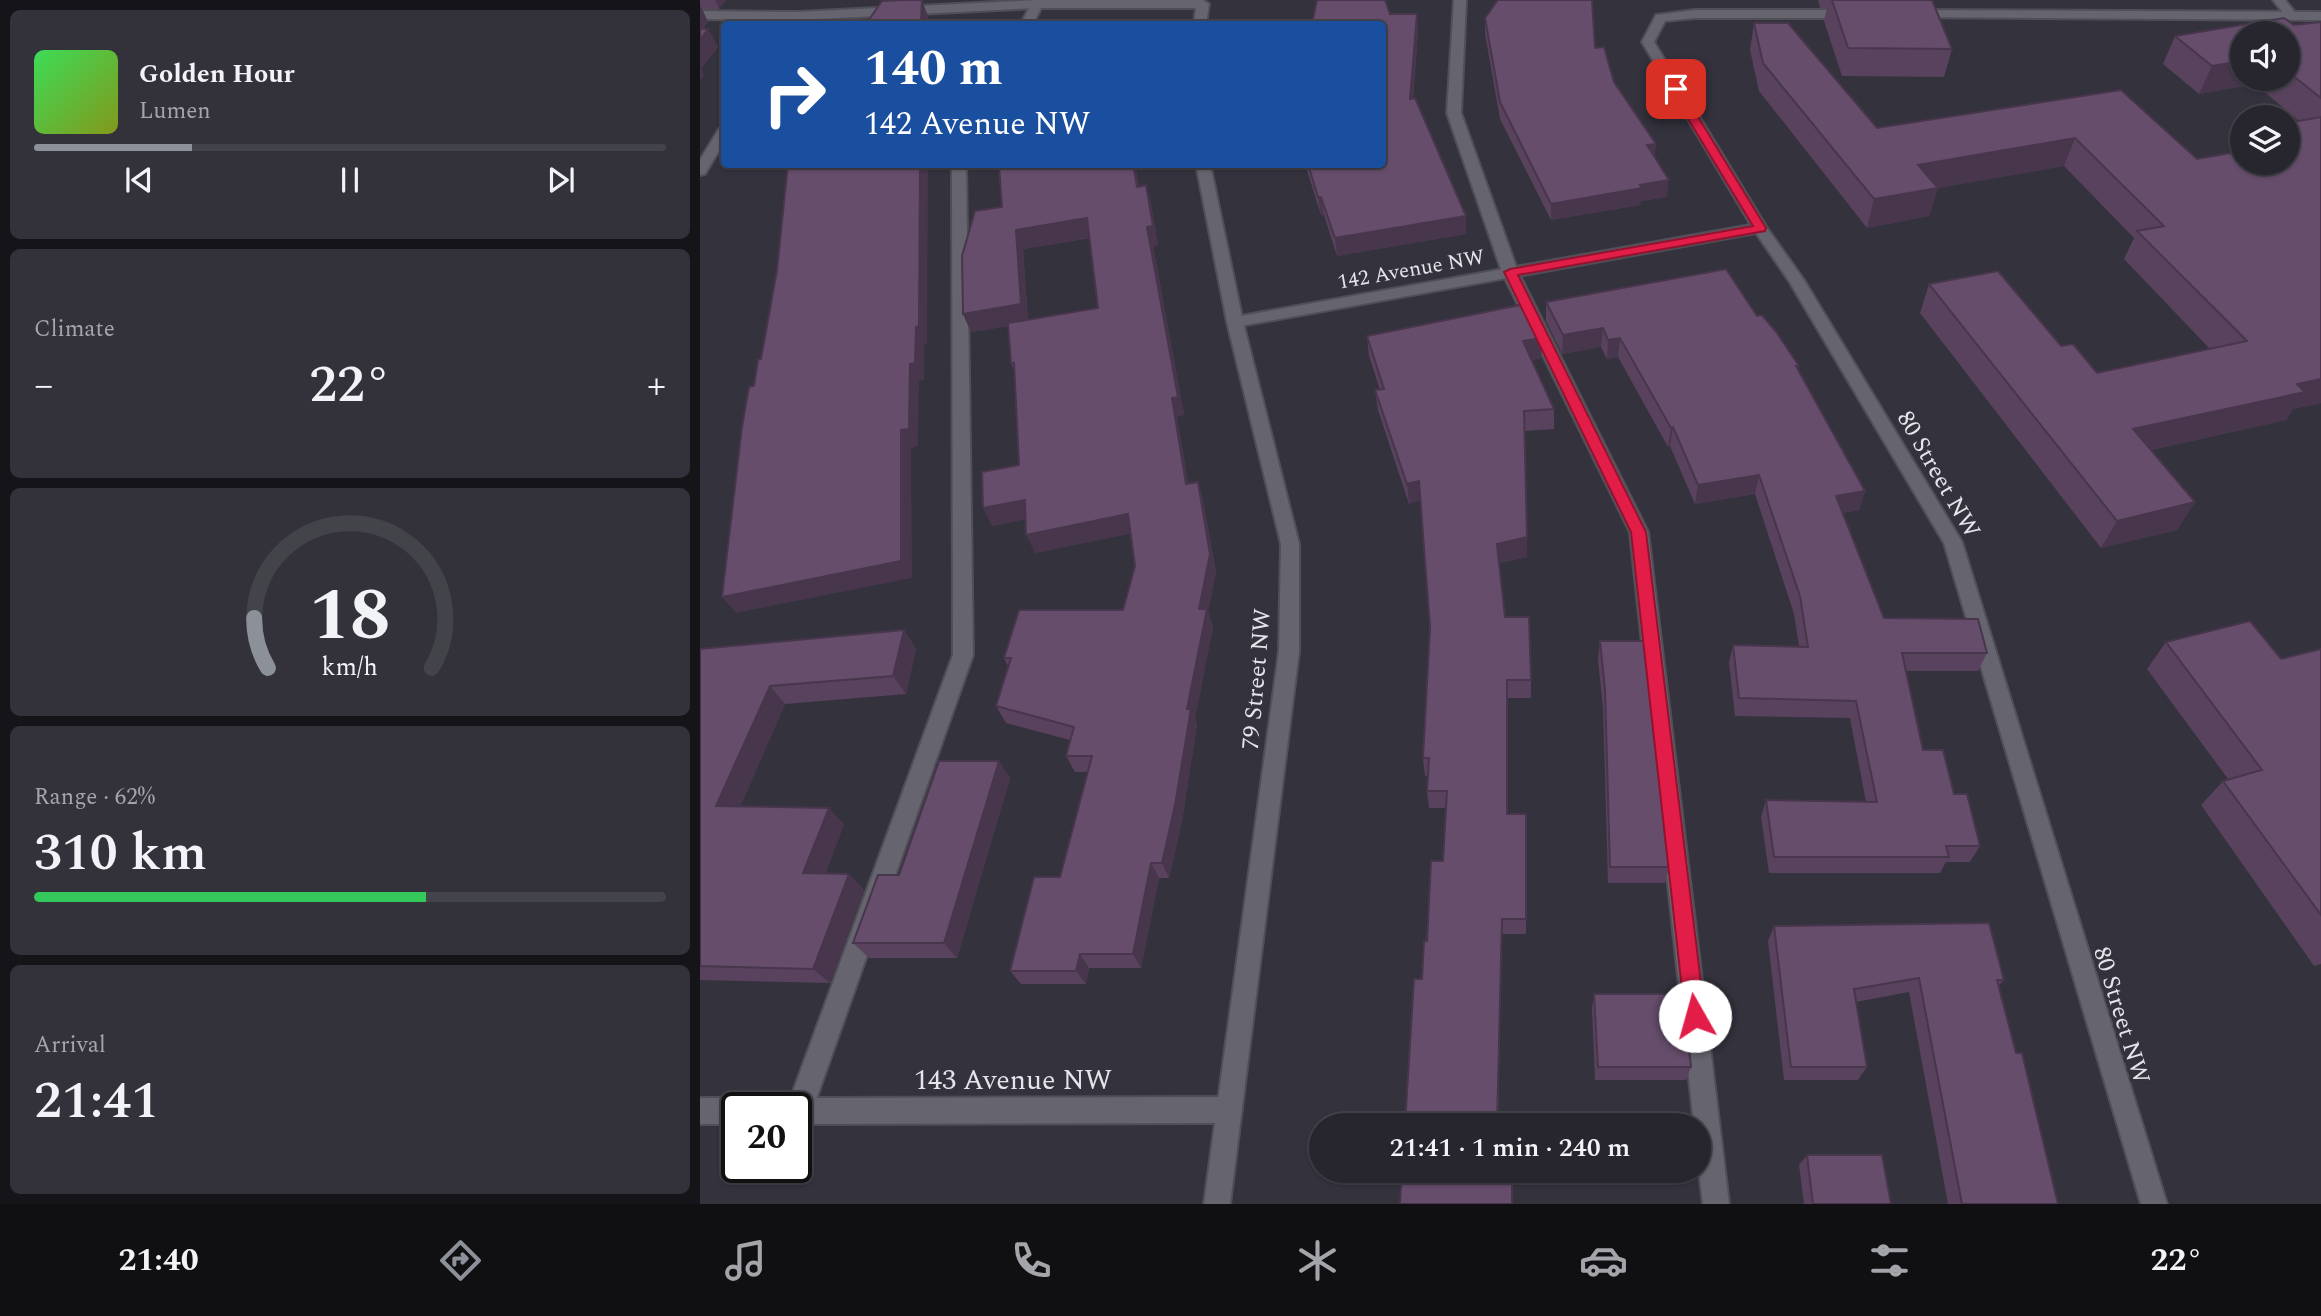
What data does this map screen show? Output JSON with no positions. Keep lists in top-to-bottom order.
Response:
{
  "streets": {
    "street": [
      "142 Avenue NW",
      "80 Street NW",
      "79 Street NW",
      "143 Avenue NW"
    ]
  },
  "crossings": [
    ["142 Avenue NW", "80 Street NW"],
    ["142 Avenue NW", "79 Street NW"],
    ["79 Street NW", "143 Avenue NW"]
  ],
  "page": {
    "turn": ["140 m", "142 Avenue NW"],
    "song": ["Golden Hour", "Lumen"],
    "tile": [
      "Climate",
      ["Range · 62%", "310 km"],
      ["Arrival", "21:41"]
    ],
    "heat": ["−", "22°", "+"],
    "limit": "20",
    "trip": "21:41 · 1 min · 240 m",
    "tabs": ["21:40", "22°"],
    "gauge": ["18", "km/h"]
  }
}
